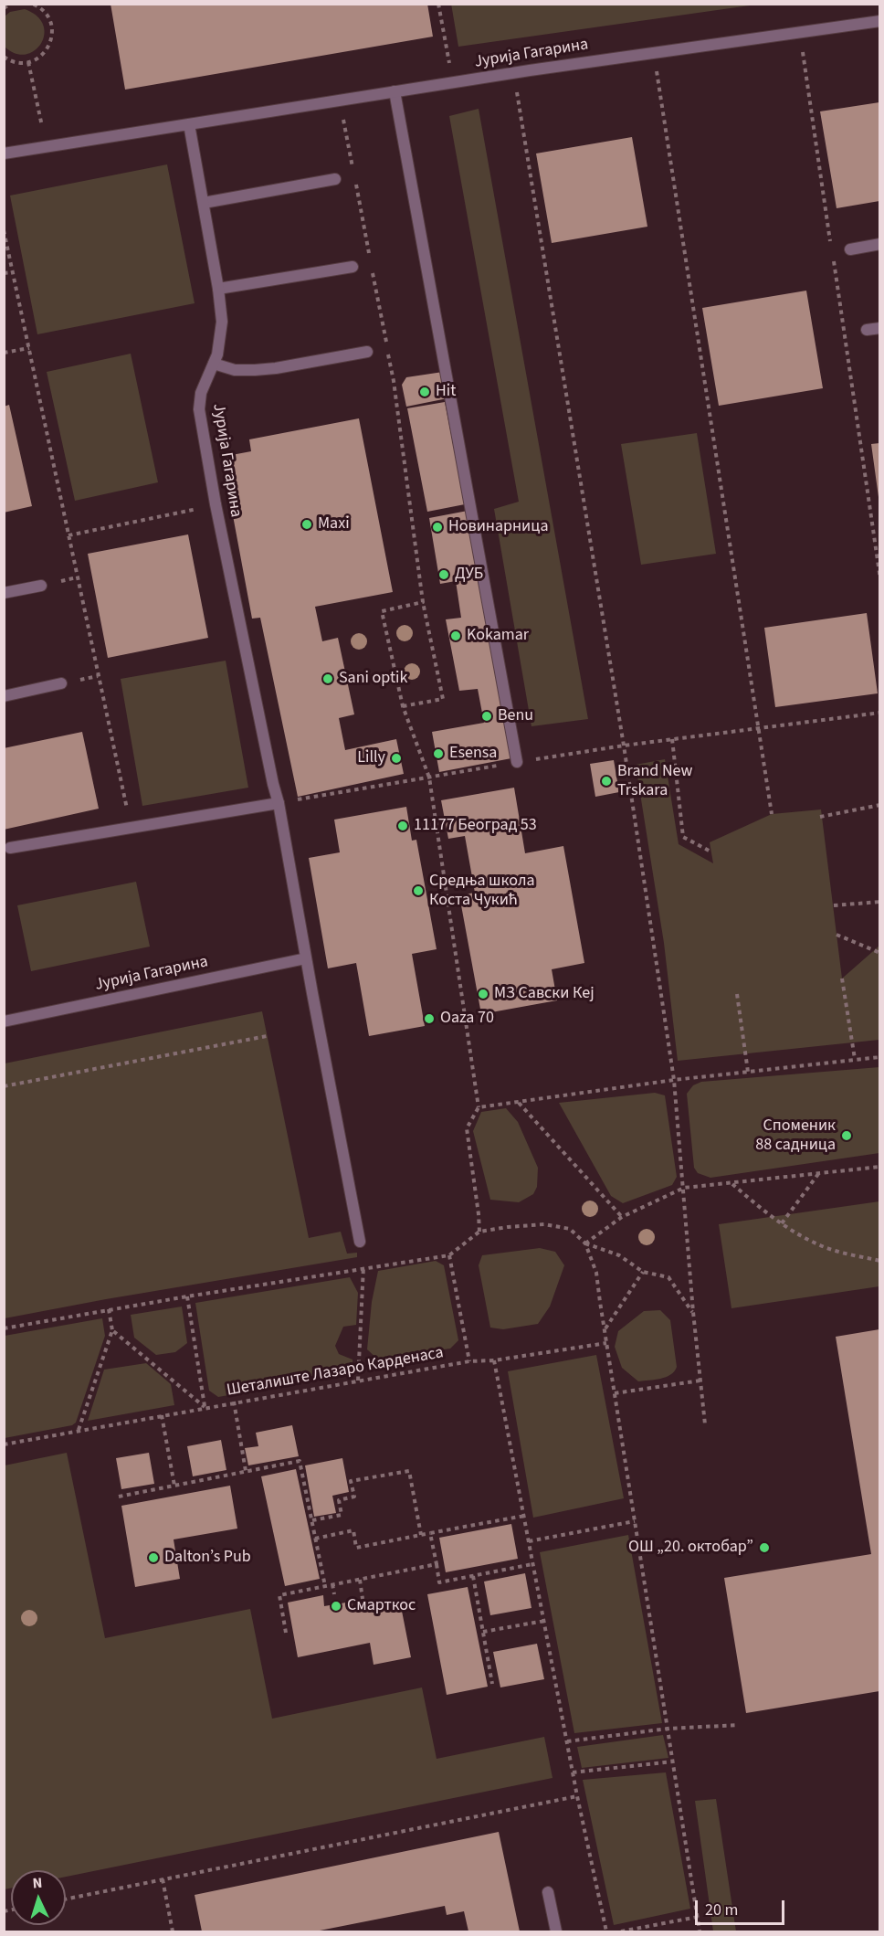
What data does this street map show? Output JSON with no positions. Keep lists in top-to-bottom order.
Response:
{
  "streets": {
    "street": ["Јурија Гагарина"],
    "path": ["Шеталиште Лазаро Карденаса"]
  },
  "places": [
    "Hit",
    "Maxi",
    "Новинарница",
    "ДУБ",
    "Kokamar",
    "Sani optik",
    "Benu",
    "Esensa",
    "Lilly",
    "Brand New Trskara",
    "11177 Београд 53",
    "Средња школа Коста Чукић",
    "МЗ Савски Кеј",
    "Oaza 70",
    "Споменик 88 садница",
    "ОШ „20. октобар”",
    "Dalton’s Pub",
    "Смарткос"
  ],
  "scale_bar": "20 m",
  "north": "top"
}
